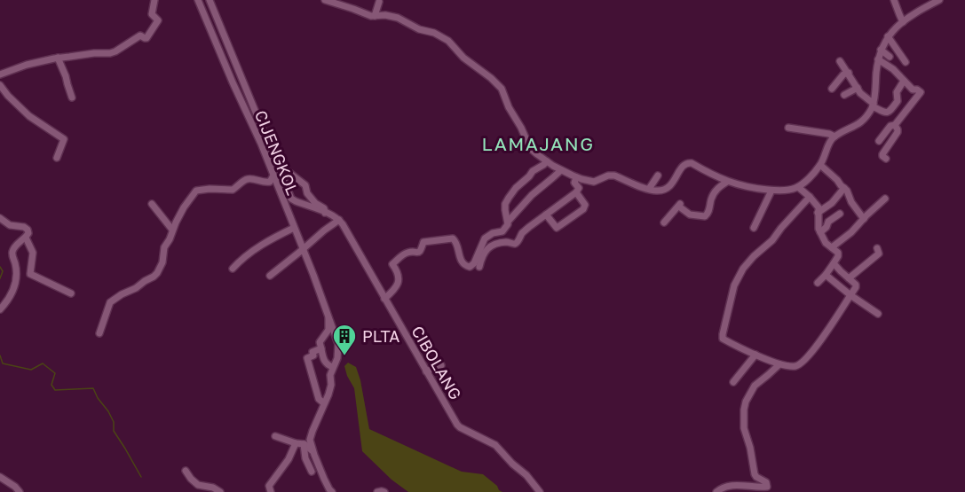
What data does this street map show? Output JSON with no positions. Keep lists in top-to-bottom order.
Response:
{
  "streets": {
    "street": ["CIJENGKOL", "CIBOLANG"]
  },
  "districts": ["LAMAJANG"],
  "places": {
    "building": ["PLTA"]
  }
}
